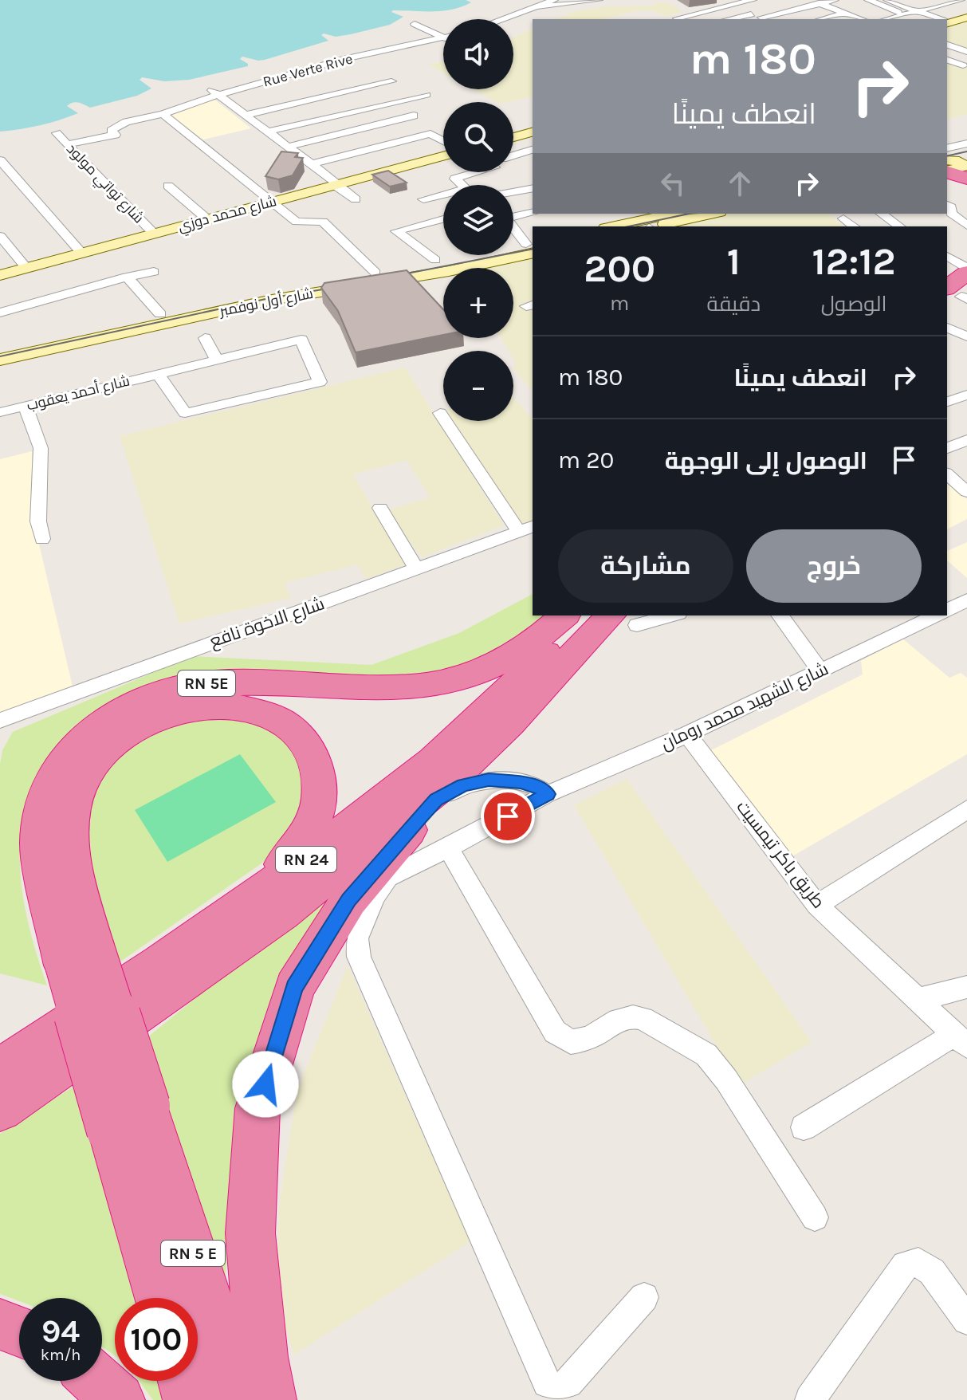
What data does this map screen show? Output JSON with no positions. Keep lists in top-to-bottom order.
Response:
{
  "streets": {
    "highway": ["RN 5E", "RN 24", "RN 5 E"],
    "main road": ["شارع محمد دوزي", "شارع أول نوفمبر"],
    "street": [
      "Rue Verte Rive",
      "شارع تواتي مولود",
      "شارع أحمد يعقوب",
      "شارع الاخوة نافع",
      "شارع الشهيد محمد رومان",
      "طريق باكر تيمسيت"
    ]
  },
  "crossings": [
    ["Rue Verte Rive", "شارع تواتي مولود"],
    ["شارع تواتي مولود", "شارع محمد دوزي"],
    ["RN 5E", "RN 24"],
    ["RN 5E", "RN 5 E"],
    ["شارع الشهيد محمد رومان", "طريق باكر تيمسيت"]
  ],
  "page": {
    "map_buttons": ["+", "−"],
    "turn": ["180 m", "انعطف يمينًا"],
    "eta": [
      "12:12",
      "الوصول",
      "1",
      "دقيقة",
      "200",
      "m"
    ],
    "list": [
      {
        "name": "انعطف يمينًا",
        "value": "180 m"
      },
      {
        "name": "الوصول إلى الوجهة",
        "value": "20 m"
      }
    ],
    "buttons": ["خروج", "مشاركة"],
    "speed": "94 km/h",
    "limit": "100"
  }
}
